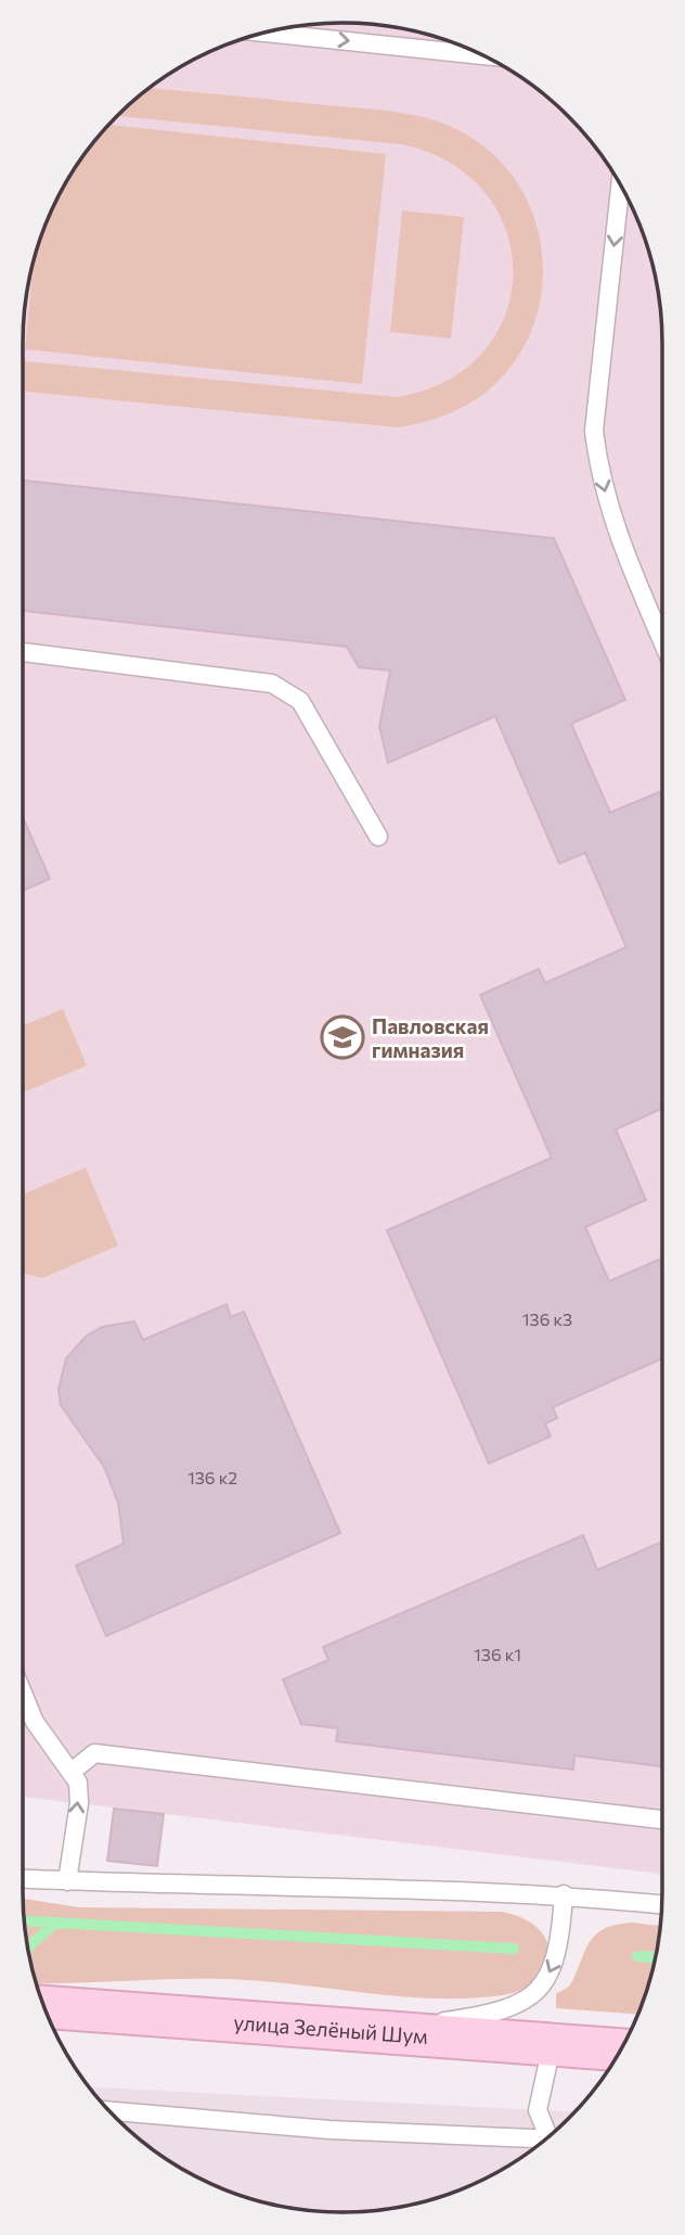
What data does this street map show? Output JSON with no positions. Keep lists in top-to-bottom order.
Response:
{
  "streets": {
    "main road": ["улица Зелёный Шум"]
  },
  "places": {
    "school or university": ["Павловская гимназия"]
  },
  "house_numbers": ["136 к3", "136 к2", "136 к1"]
}
